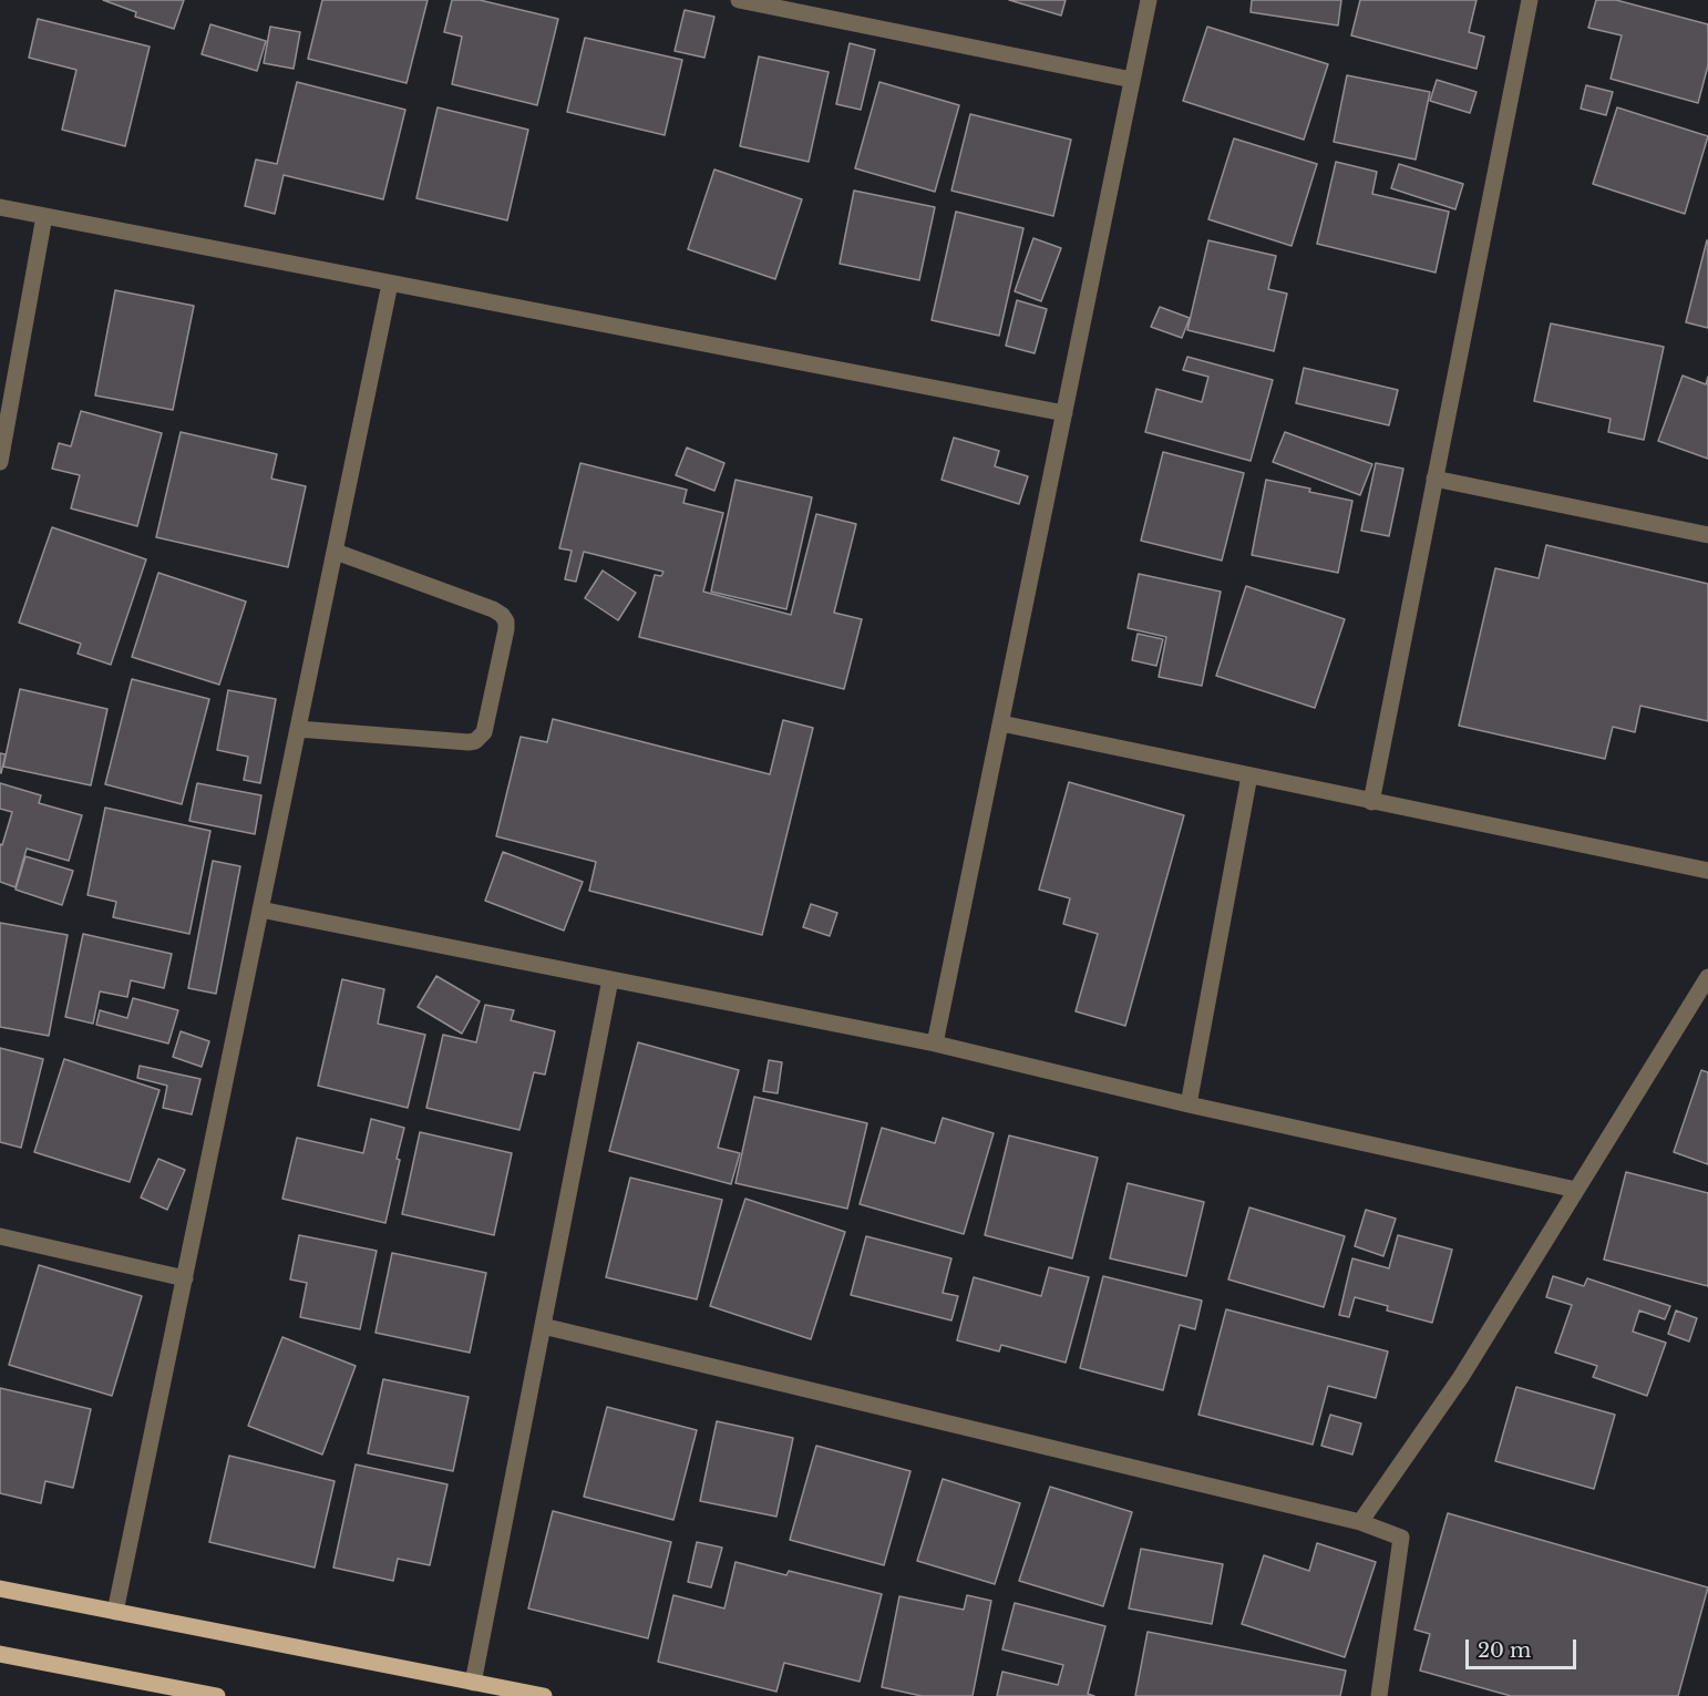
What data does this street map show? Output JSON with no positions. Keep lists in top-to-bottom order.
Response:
{
  "scale_bar": "20 m"
}
